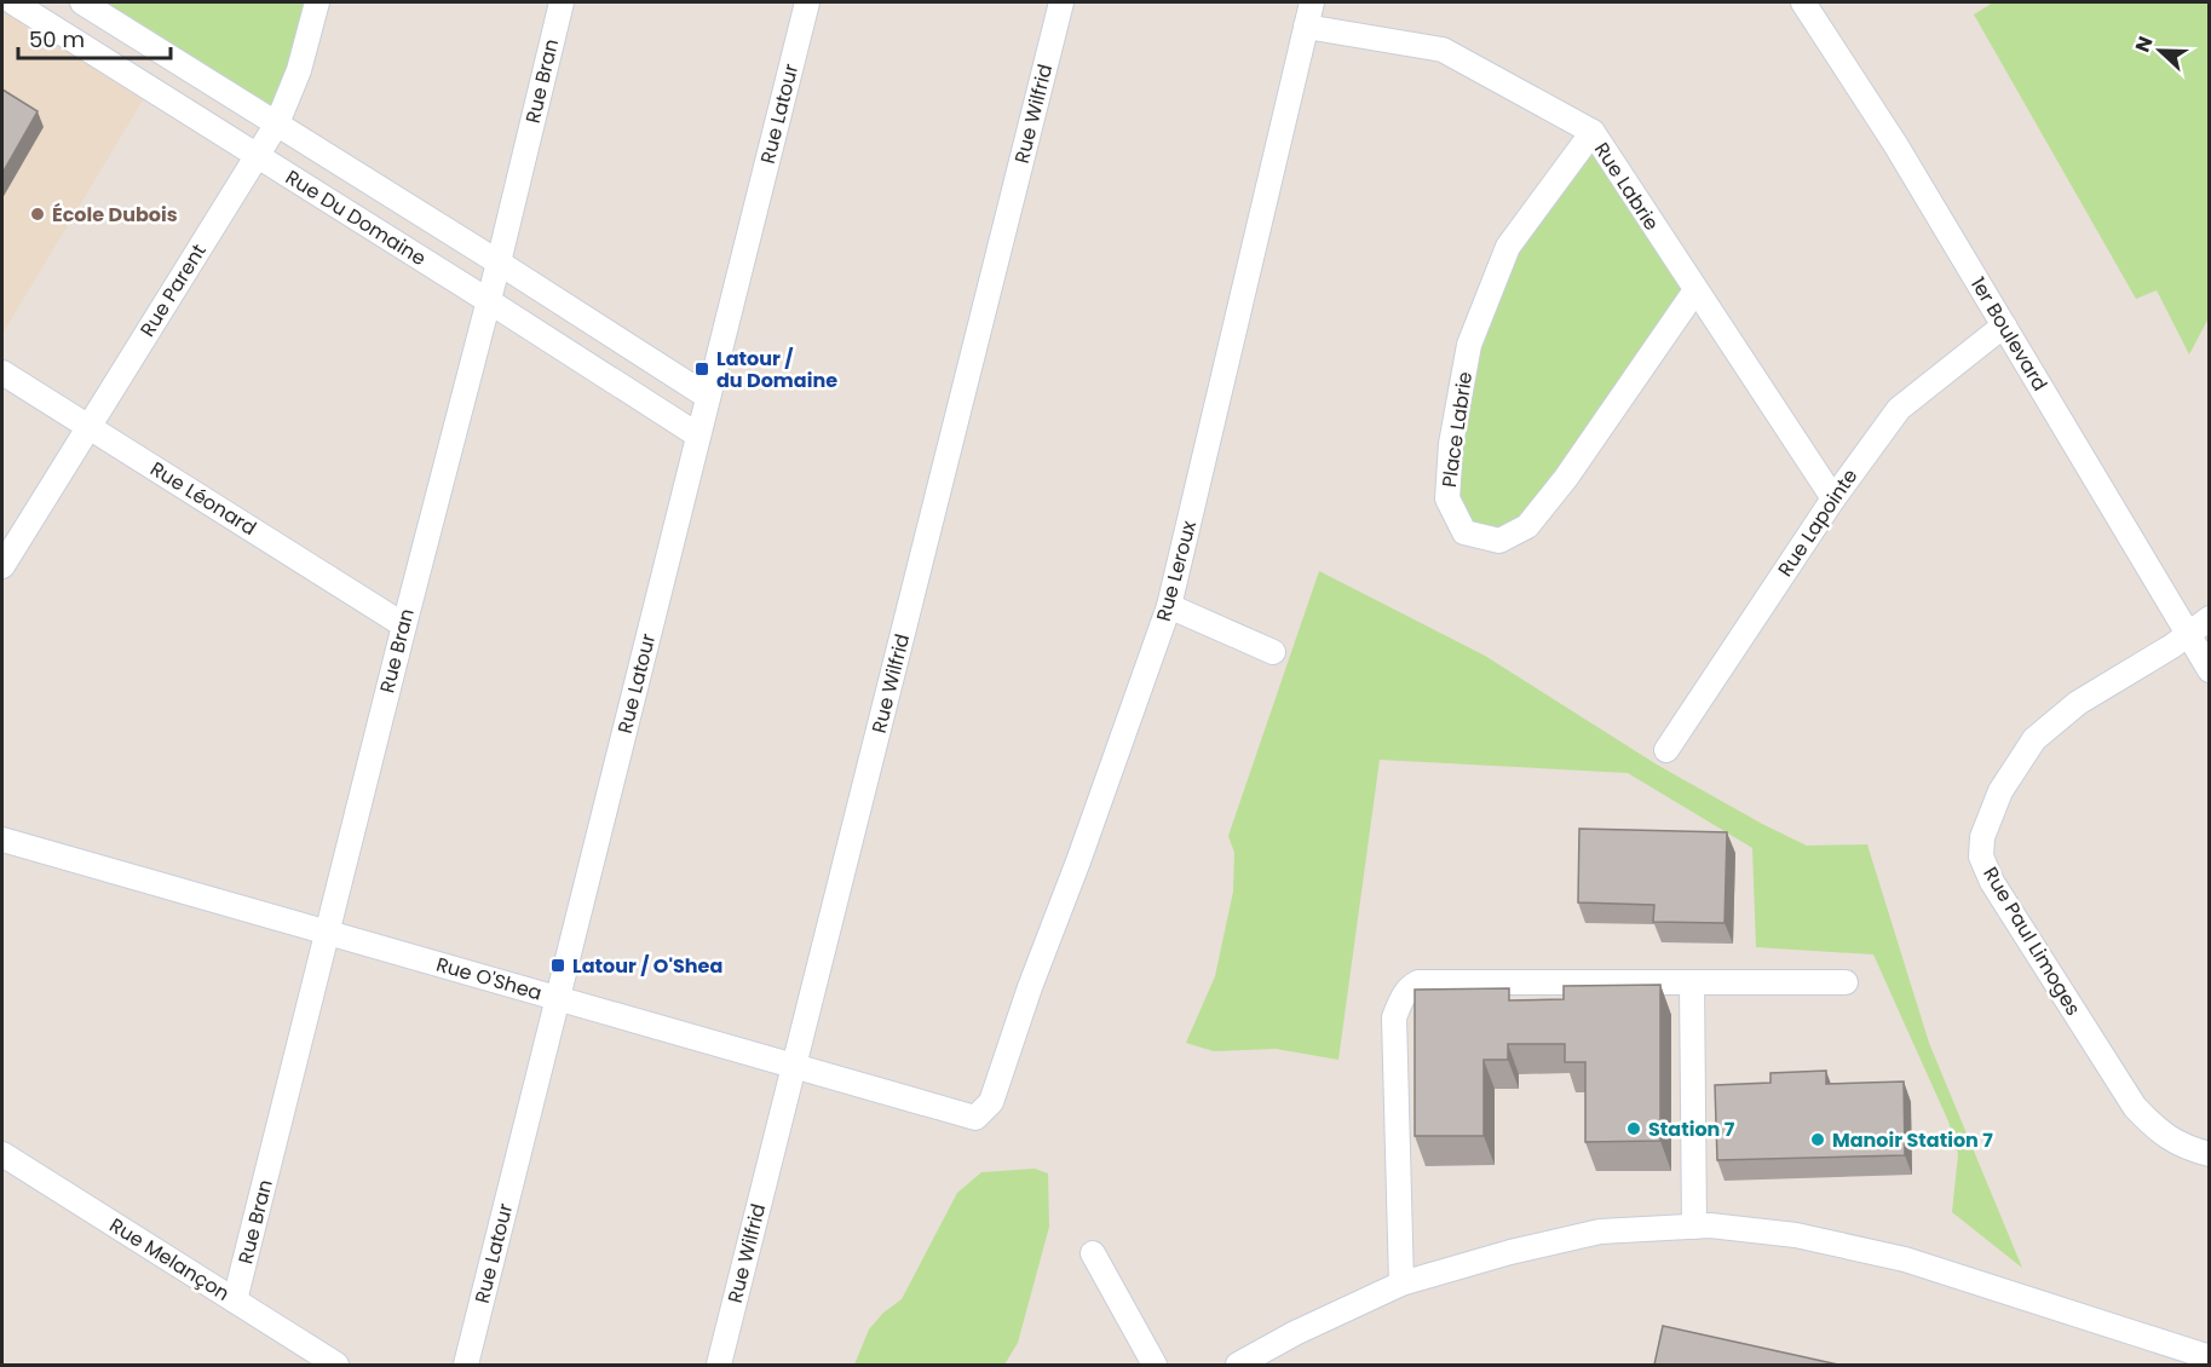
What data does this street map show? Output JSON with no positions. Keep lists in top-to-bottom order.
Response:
{
  "streets": {
    "street": [
      "Rue Bran",
      "Rue Latour",
      "Rue Wilfrid",
      "Rue Labrie",
      "Rue Du Domaine",
      "Rue Parent",
      "1er Boulevard",
      "Place Labrie",
      "Rue Léonard",
      "Rue Lapointe",
      "Rue Leroux",
      "Rue Paul Limoges",
      "Rue O'Shea",
      "Rue Melançon"
    ]
  },
  "crossings": [
    ["Rue Bran", "Rue Du Domaine"],
    ["Rue Bran", "Rue Léonard"],
    ["Rue Bran", "Rue O'Shea"],
    ["Rue Bran", "Rue Melançon"],
    ["Rue Latour", "Rue Du Domaine"],
    ["Rue Latour", "Rue O'Shea"],
    ["Rue Wilfrid", "Rue O'Shea"],
    ["Rue Labrie", "Place Labrie"],
    ["Rue Labrie", "Rue Lapointe"],
    ["Rue Labrie", "Rue Leroux"],
    ["Rue Du Domaine", "Rue Parent"],
    ["Rue Parent", "Rue Léonard"],
    ["1er Boulevard", "Rue Lapointe"],
    ["1er Boulevard", "Rue Paul Limoges"],
    ["Rue Leroux", "Rue O'Shea"]
  ],
  "places": {
    "other": ["École Dubois", "Station 7", "Manoir Station 7"],
    "transit": ["Latour / du Domaine", "Latour / O'Shea"]
  },
  "scale_bar": "50 m",
  "north": "left"
}
